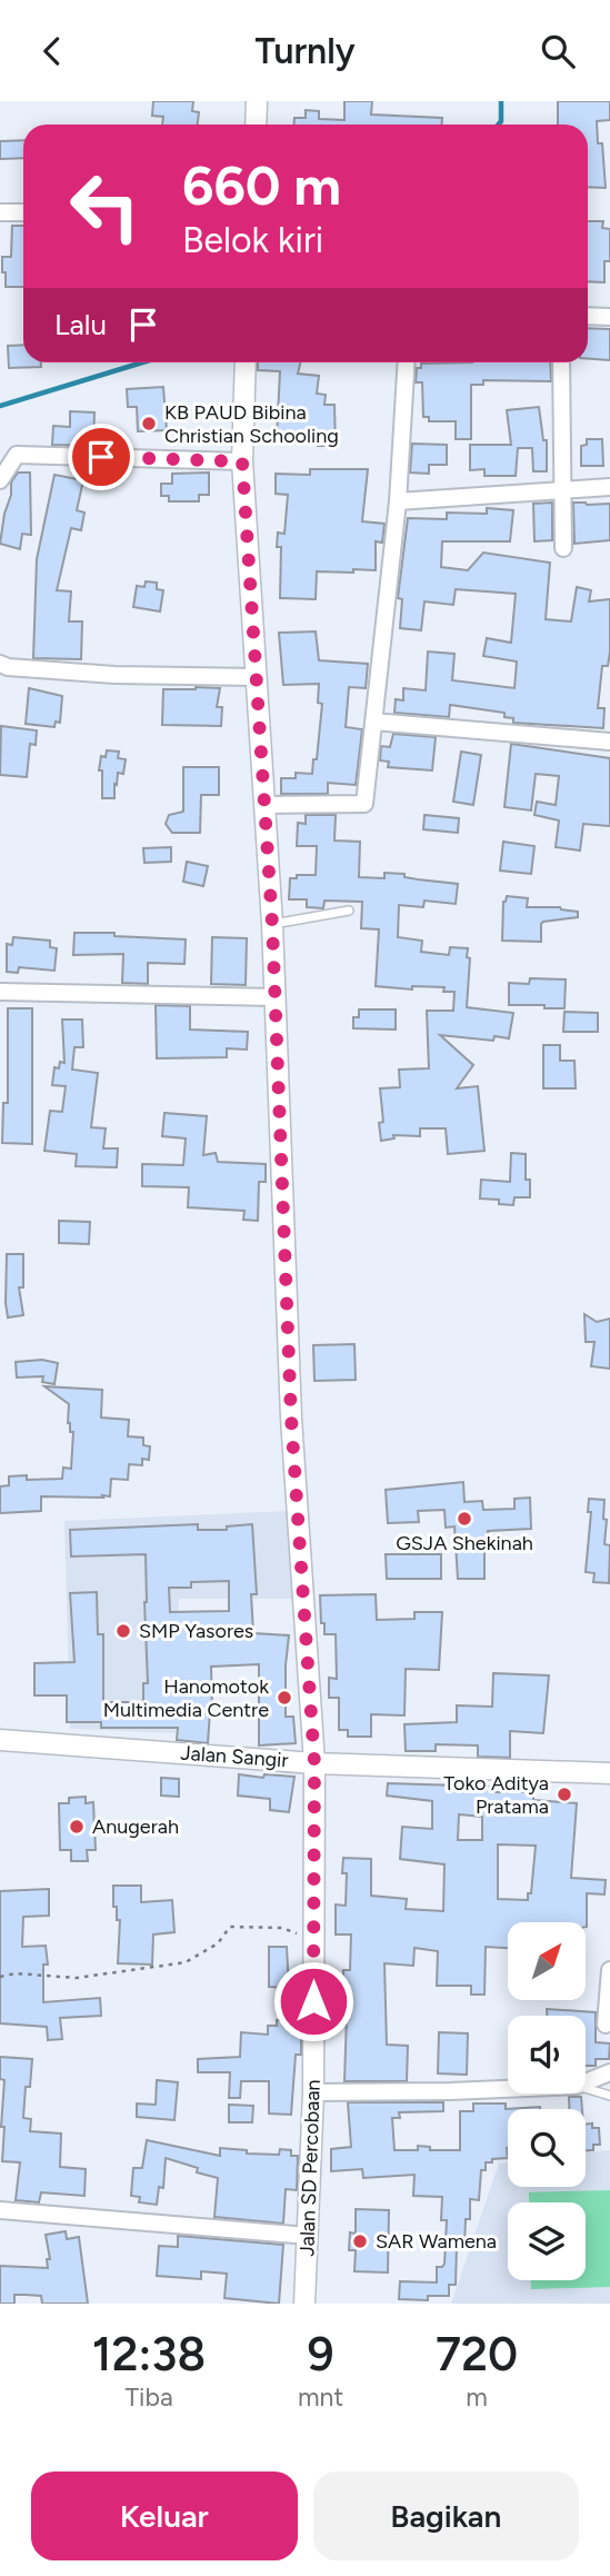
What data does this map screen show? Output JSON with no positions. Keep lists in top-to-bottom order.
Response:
{
  "streets": {
    "street": ["Jalan Sangir", "Jalan SD Percobaan"]
  },
  "crossings": [
    ["Jalan Sangir", "Jalan SD Percobaan"]
  ],
  "places": [
    "KB PAUD Bibina Christian Schooling",
    "GSJA Shekinah",
    "SMP Yasores",
    "Hanomotok Multimedia Centre",
    "Toko Aditya Pratama",
    "Anugerah",
    "SAR Wamena"
  ],
  "north": "top right",
  "page": {
    "header": "Turnly",
    "turn": ["660 m", "Belok kiri"],
    "then": "Lalu",
    "eta": [
      "12:38",
      "Tiba",
      "9",
      "mnt",
      "720",
      "m"
    ],
    "buttons": ["Keluar", "Bagikan"]
  }
}
